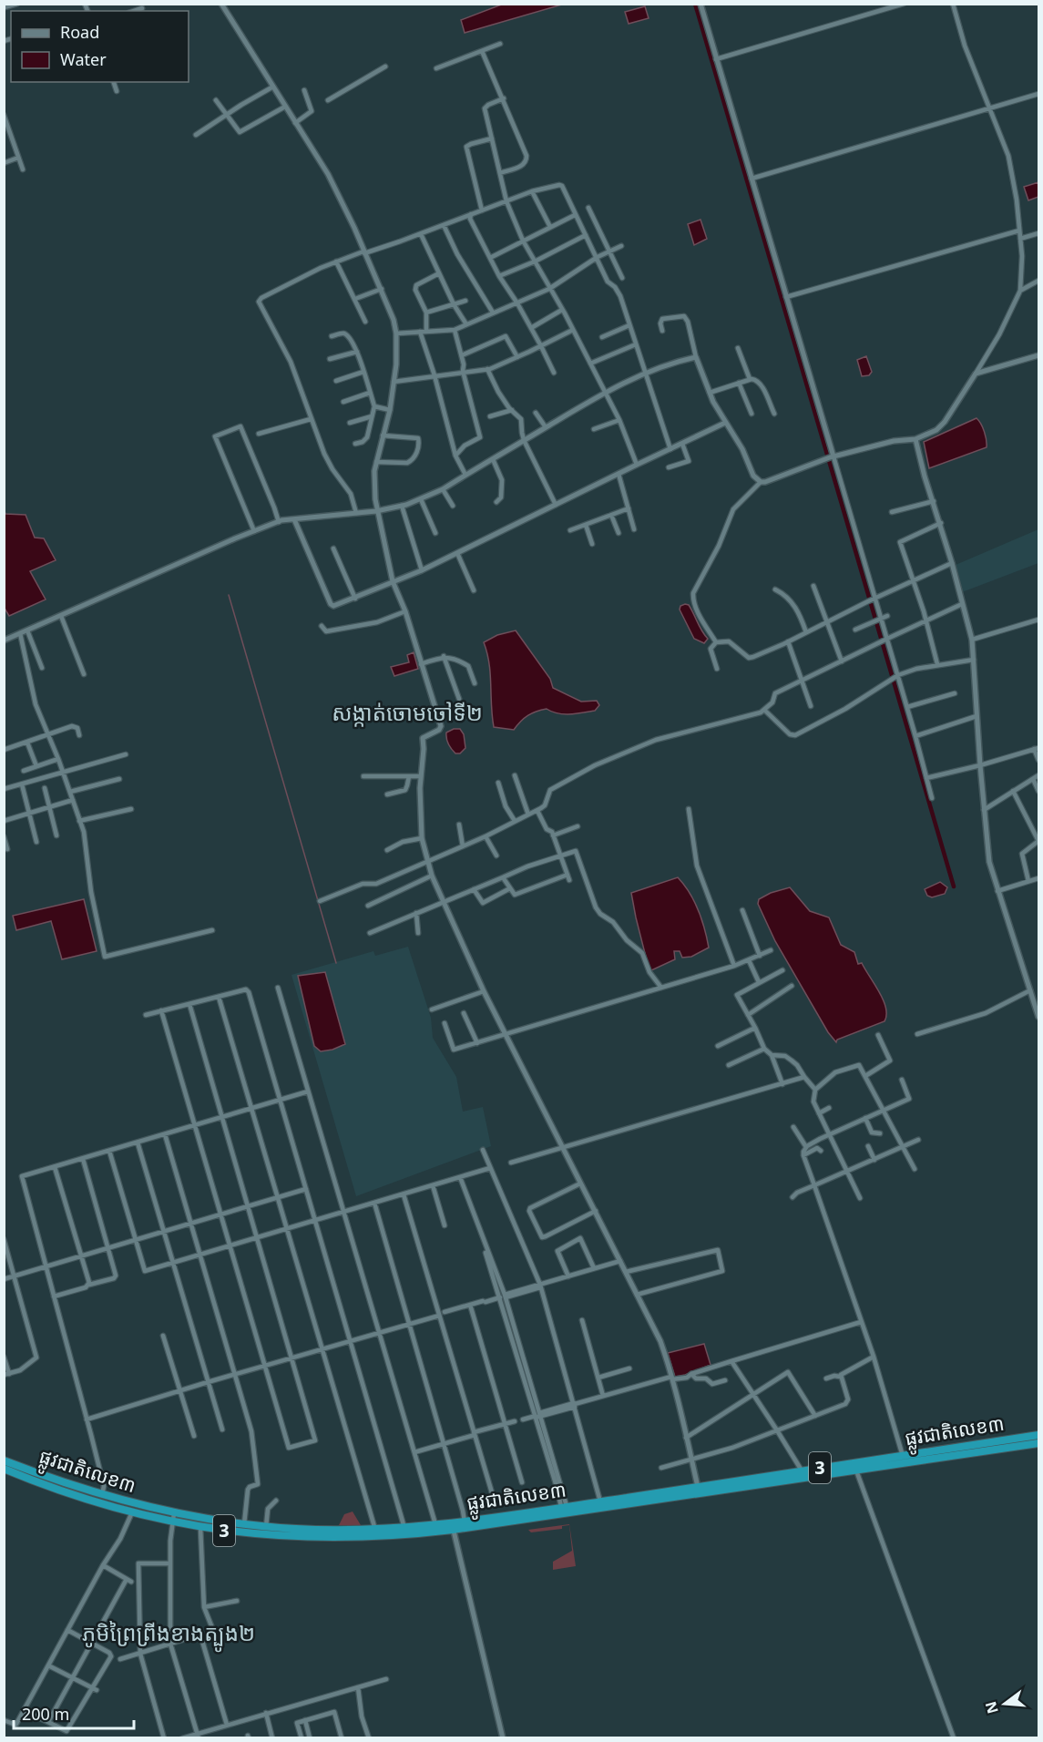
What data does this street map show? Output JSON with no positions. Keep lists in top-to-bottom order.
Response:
{
  "streets": {
    "highway": ["ផ្លូវជាតិលេខ៣", "3"]
  },
  "districts": ["សង្កាត់ចោមចៅទី២", "ភូមិព្រៃព្រីងខាងត្បូង២"],
  "legend": ["Road", "Water"],
  "scale_bar": "200 m",
  "north": "left"
}
